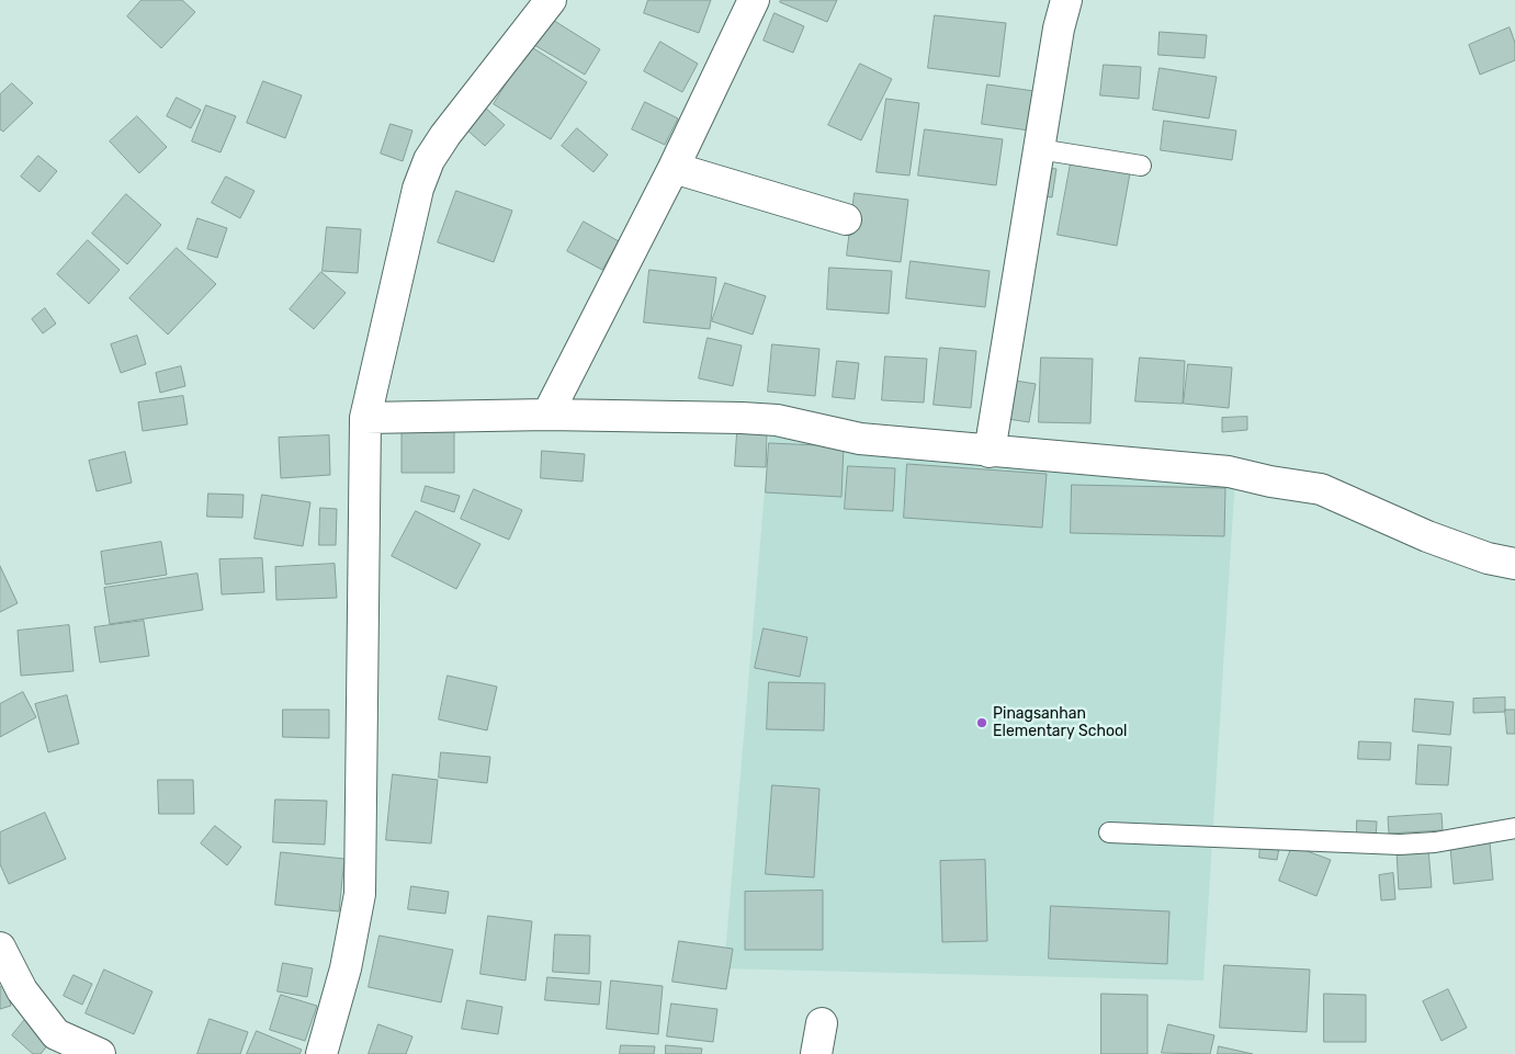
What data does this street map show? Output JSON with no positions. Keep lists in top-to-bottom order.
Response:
{
  "places": ["Pinagsanhan Elementary School"]
}
